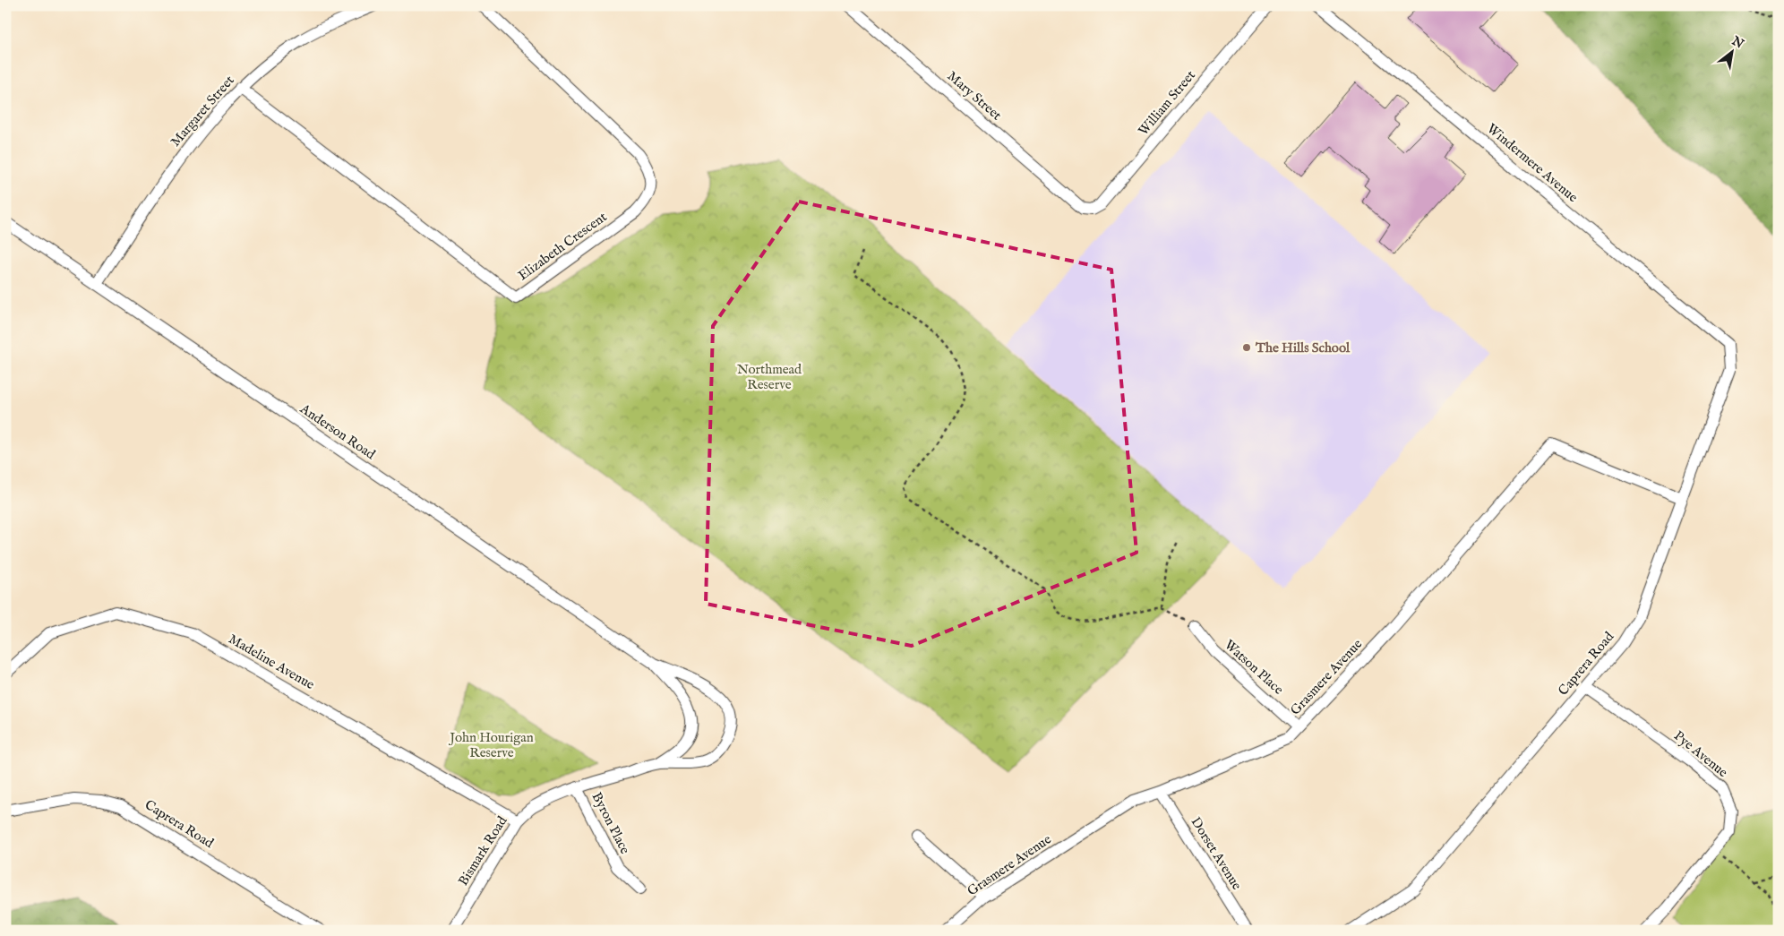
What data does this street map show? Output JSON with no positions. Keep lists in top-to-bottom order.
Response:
{
  "streets": {
    "street": [
      "Mary Street",
      "William Street",
      "Margaret Street",
      "Windermere Avenue",
      "Elizabeth Crescent",
      "Anderson Road",
      "Madeline Avenue",
      "Caprera Road",
      "Watson Place",
      "Grasmere Avenue",
      "Pye Avenue",
      "Byron Place",
      "Bismark Road",
      "Dorset Avenue"
    ]
  },
  "crossings": [
    ["Mary Street", "William Street"],
    ["Margaret Street", "Elizabeth Crescent"],
    ["Margaret Street", "Anderson Road"],
    ["Windermere Avenue", "Caprera Road"],
    ["Anderson Road", "Byron Place"],
    ["Anderson Road", "Bismark Road"],
    ["Madeline Avenue", "Bismark Road"],
    ["Caprera Road", "Grasmere Avenue"],
    ["Caprera Road", "Pye Avenue"],
    ["Watson Place", "Grasmere Avenue"],
    ["Grasmere Avenue", "Dorset Avenue"],
    ["Byron Place", "Bismark Road"]
  ],
  "parks": ["Northmead Reserve", "John Hourigan Reserve"],
  "places": ["The Hills School"],
  "north": "top right"
}
